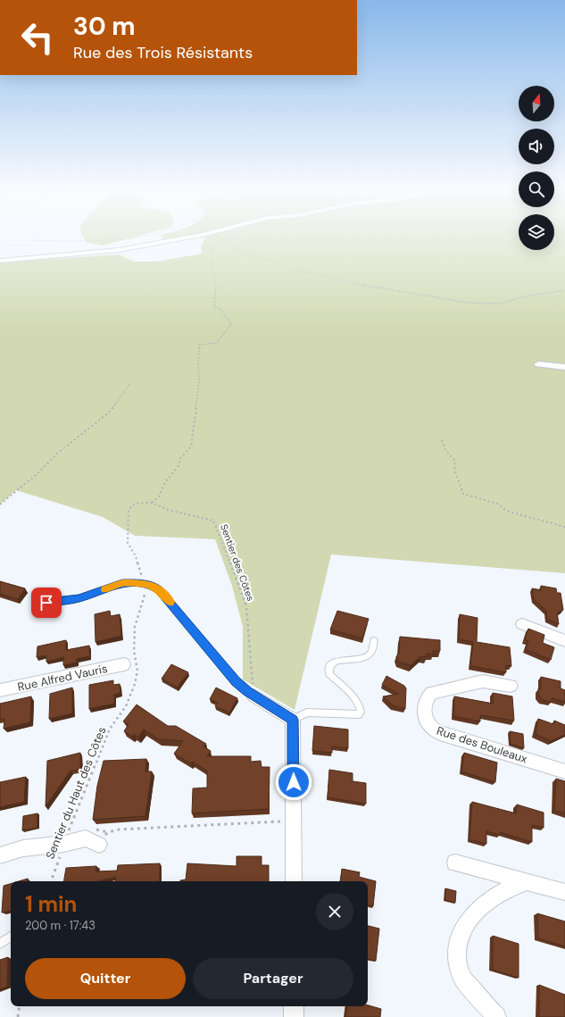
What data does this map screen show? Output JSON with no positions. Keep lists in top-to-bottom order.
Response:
{
  "streets": {
    "street": ["Rue Alfred Vauris", "Rue des Bouleaux"],
    "path": ["Sentier des Côtes", "Sentier du Haut des Côtes"]
  },
  "crossings": [
    ["Sentier des Côtes", "Sentier du Haut des Côtes"]
  ],
  "north": "top",
  "page": {
    "turn": ["30 m", "Rue des Trois Résistants"],
    "heading": ["1 min", "200 m · 17:43"],
    "buttons": ["Quitter", "Partager"]
  }
}
